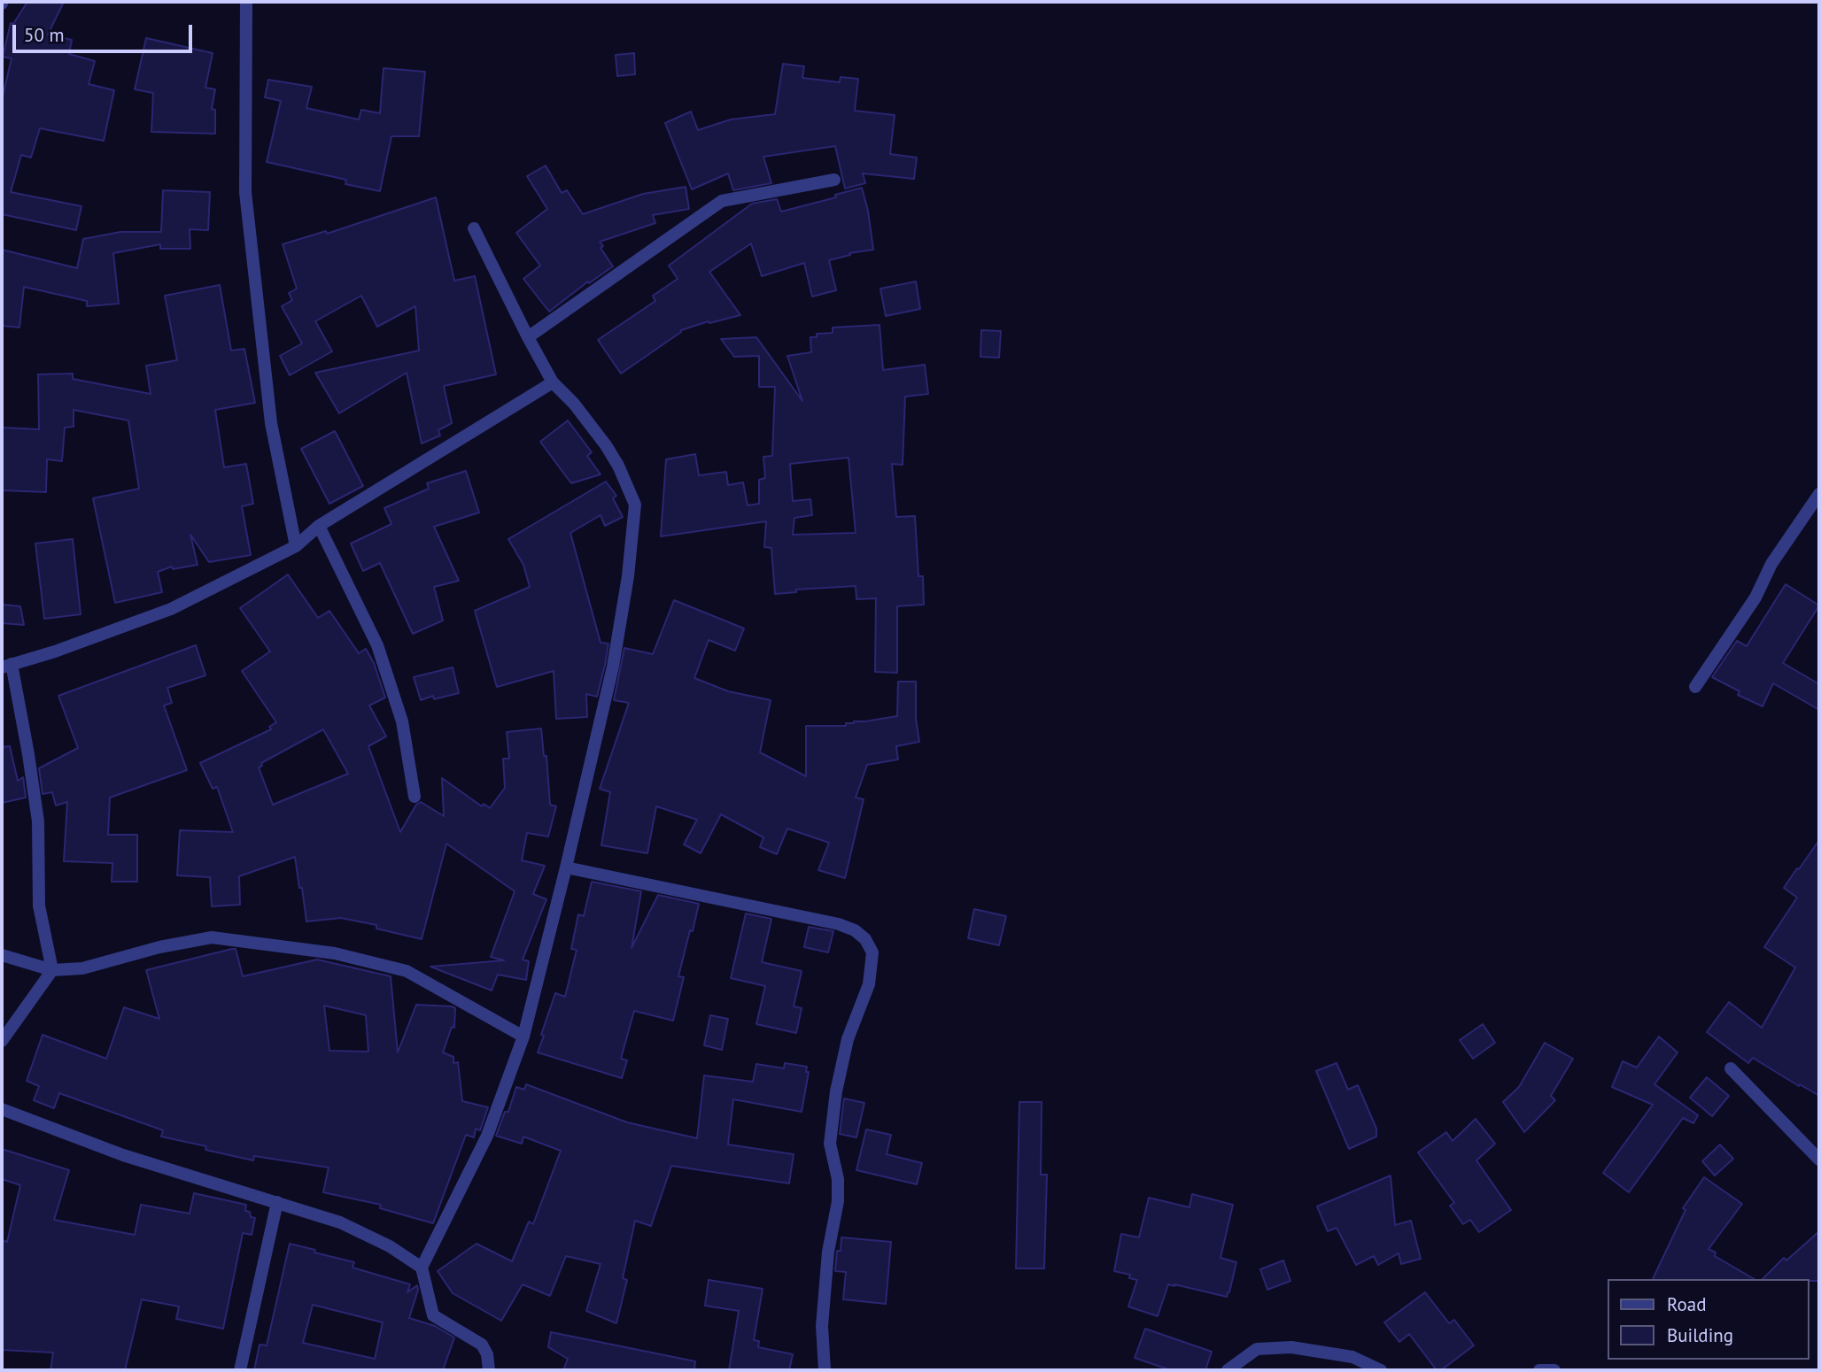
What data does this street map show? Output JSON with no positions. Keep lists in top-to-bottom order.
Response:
{
  "legend": ["Road", "Building"],
  "scale_bar": "50 m"
}
